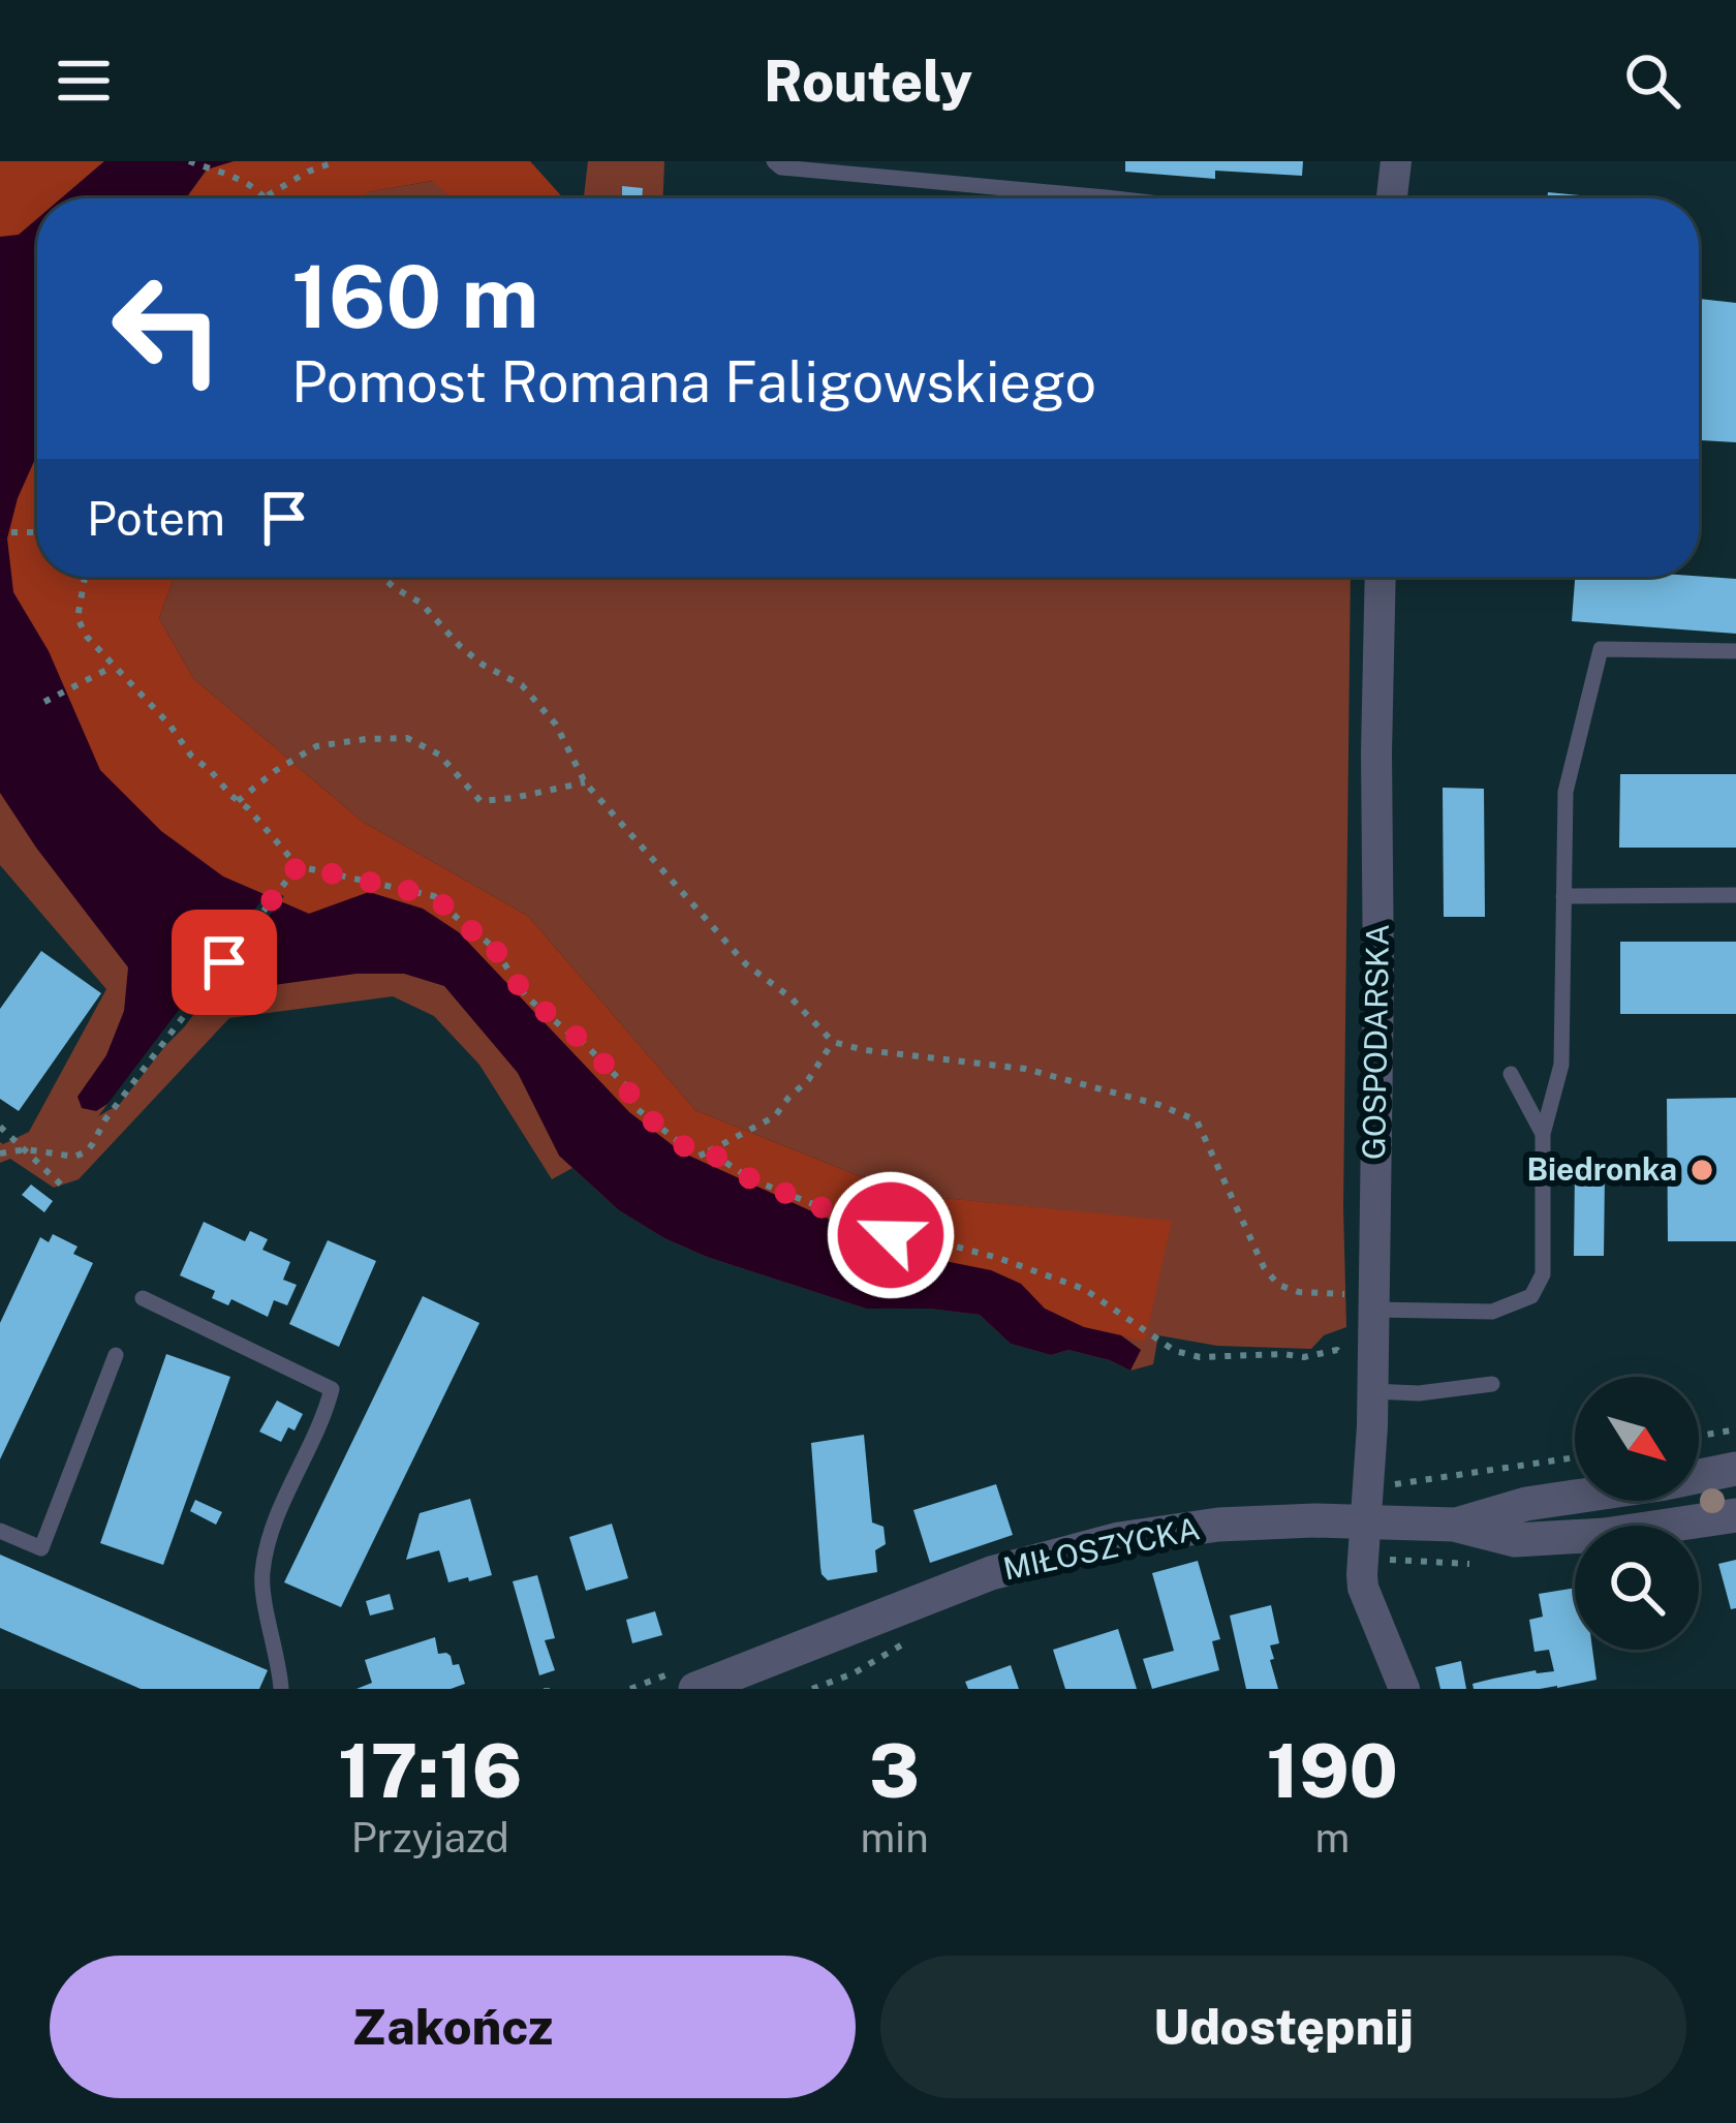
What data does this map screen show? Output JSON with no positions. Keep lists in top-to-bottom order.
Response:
{
  "streets": {
    "street": ["GOSPODARSKA", "MIŁOSZYCKA"]
  },
  "crossings": [
    ["GOSPODARSKA", "MIŁOSZYCKA"]
  ],
  "places": ["Biedronka"],
  "north": "bottom right",
  "page": {
    "header": "Routely",
    "turn": ["160 m", "Pomost Romana Faligowskiego"],
    "then": "Potem",
    "eta": [
      "17:16",
      "Przyjazd",
      "3",
      "min",
      "190",
      "m"
    ],
    "buttons": ["Zakończ", "Udostępnij"]
  }
}
